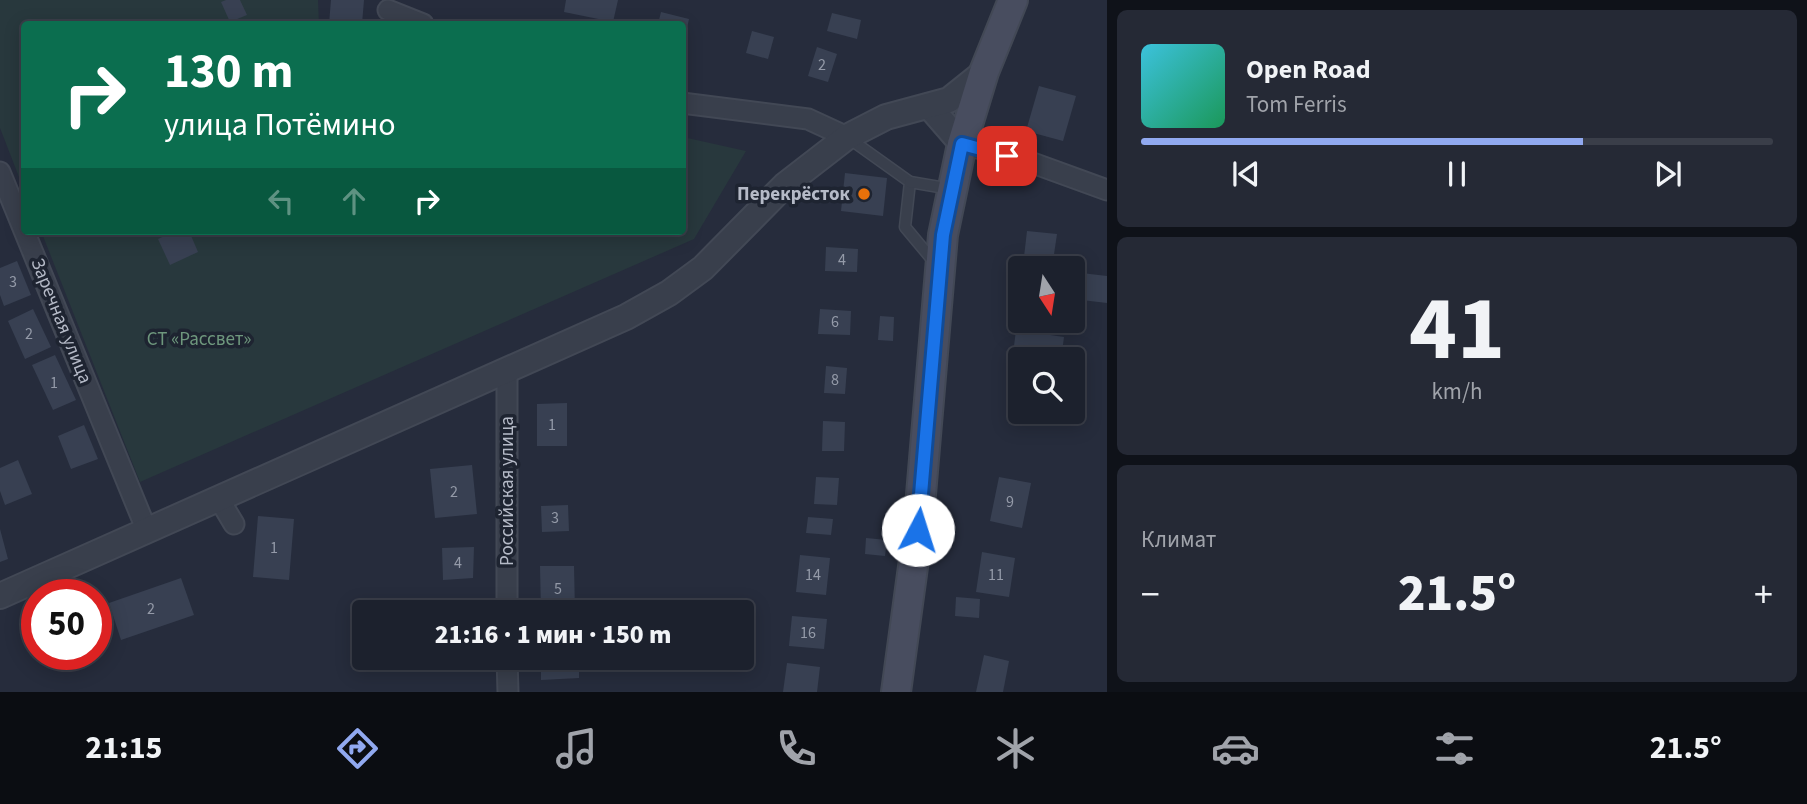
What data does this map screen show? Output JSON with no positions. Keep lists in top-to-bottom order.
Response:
{
  "streets": {
    "street": ["Заречная улица", "Российская улица"]
  },
  "parks": ["СТ «Рассвет»"],
  "places": ["Перекрёсток"],
  "house_numbers": [
    "2",
    "4",
    "3",
    "6",
    "2",
    "8",
    "1",
    "1",
    "2",
    "9",
    "3",
    "1",
    "4",
    "14",
    "11",
    "5",
    "2",
    "16"
  ],
  "north": "bottom",
  "page": {
    "turn": ["130 m", "улица Потёмино"],
    "song": ["Open Road", "Tom Ferris"],
    "tile": [
      ["41", "km/h"],
      "Климат"
    ],
    "heat": ["−", "21.5°", "+"],
    "limit": "50",
    "trip": "21:16 · 1 мин · 150 m",
    "tabs": ["21:15", "21.5°"]
  }
}
